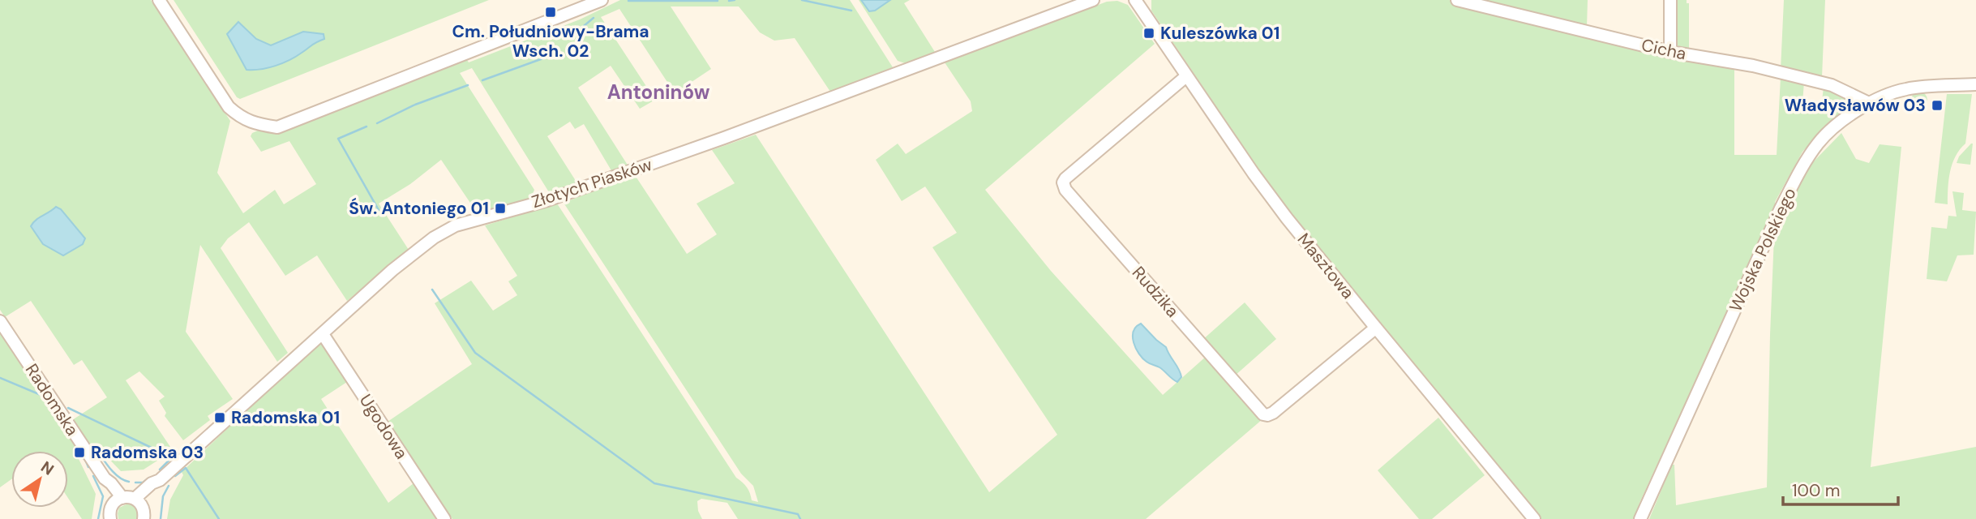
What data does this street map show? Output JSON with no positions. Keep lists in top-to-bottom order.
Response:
{
  "streets": {
    "street": [
      "Cicha",
      "Złotych Piasków",
      "Wojska Polskiego",
      "Masztowa",
      "Rudzika",
      "Radomska",
      "Ugodowa"
    ]
  },
  "crossings": [
    ["Cicha", "Wojska Polskiego"],
    ["Złotych Piasków", "Ugodowa"],
    ["Masztowa", "Rudzika"]
  ],
  "districts": ["Antoninów"],
  "places": {
    "transit": [
      "Cm. Południowy-Brama Wsch. 02",
      "Kuleszówka 01",
      "Władysławów 03",
      "Św. Antoniego 01",
      "Radomska 01",
      "Radomska 03"
    ]
  },
  "scale_bar": "100 m",
  "north": "top right"
}
